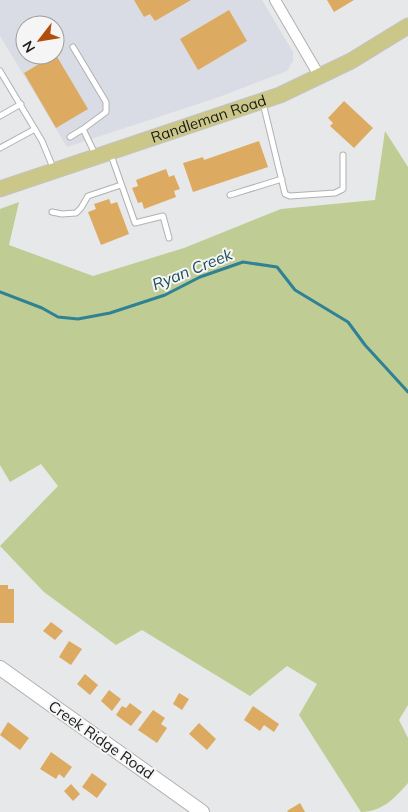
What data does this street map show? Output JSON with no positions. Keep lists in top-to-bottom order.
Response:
{
  "streets": {
    "main road": ["Randleman Road", "Creek Ridge Road"]
  },
  "water": ["Ryan Creek"],
  "north": "bottom left"
}
